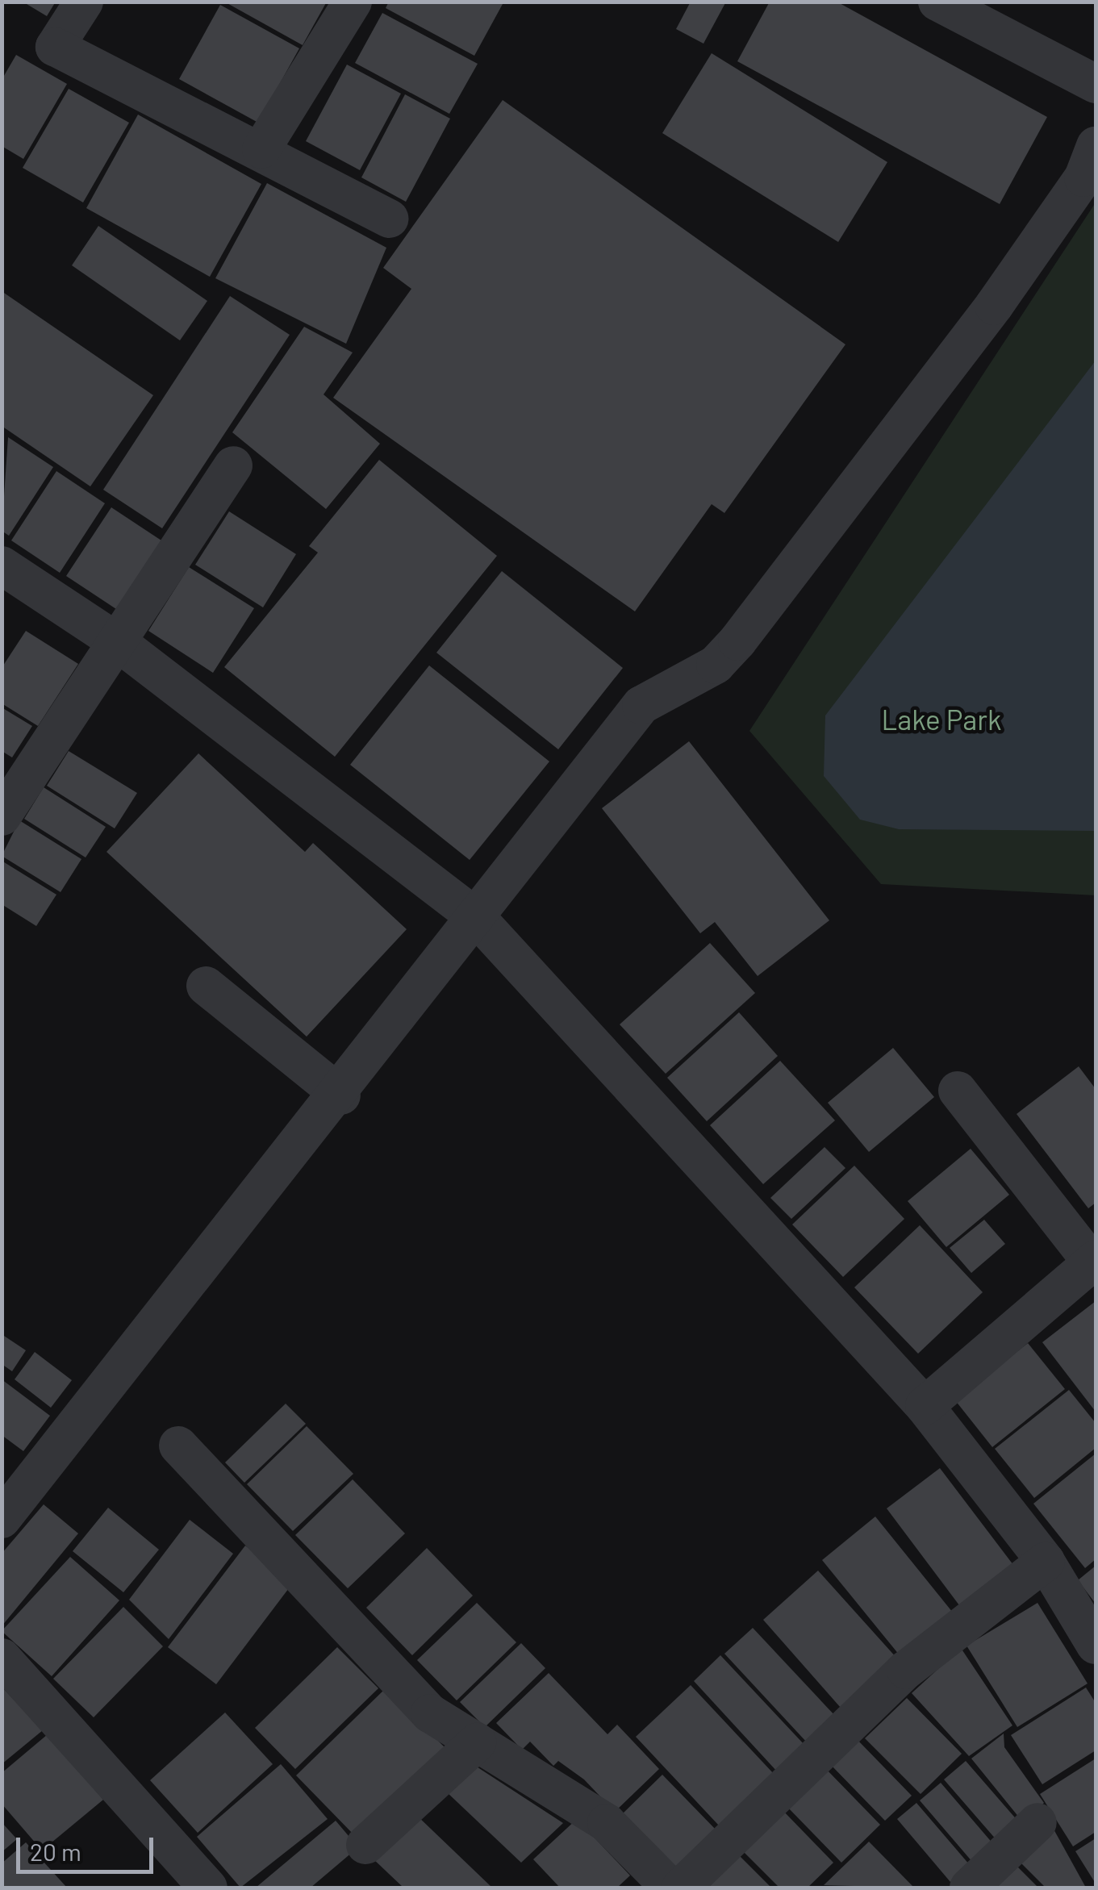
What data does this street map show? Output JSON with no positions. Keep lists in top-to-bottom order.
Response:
{
  "parks": ["Lake Park"],
  "scale_bar": "20 m"
}
